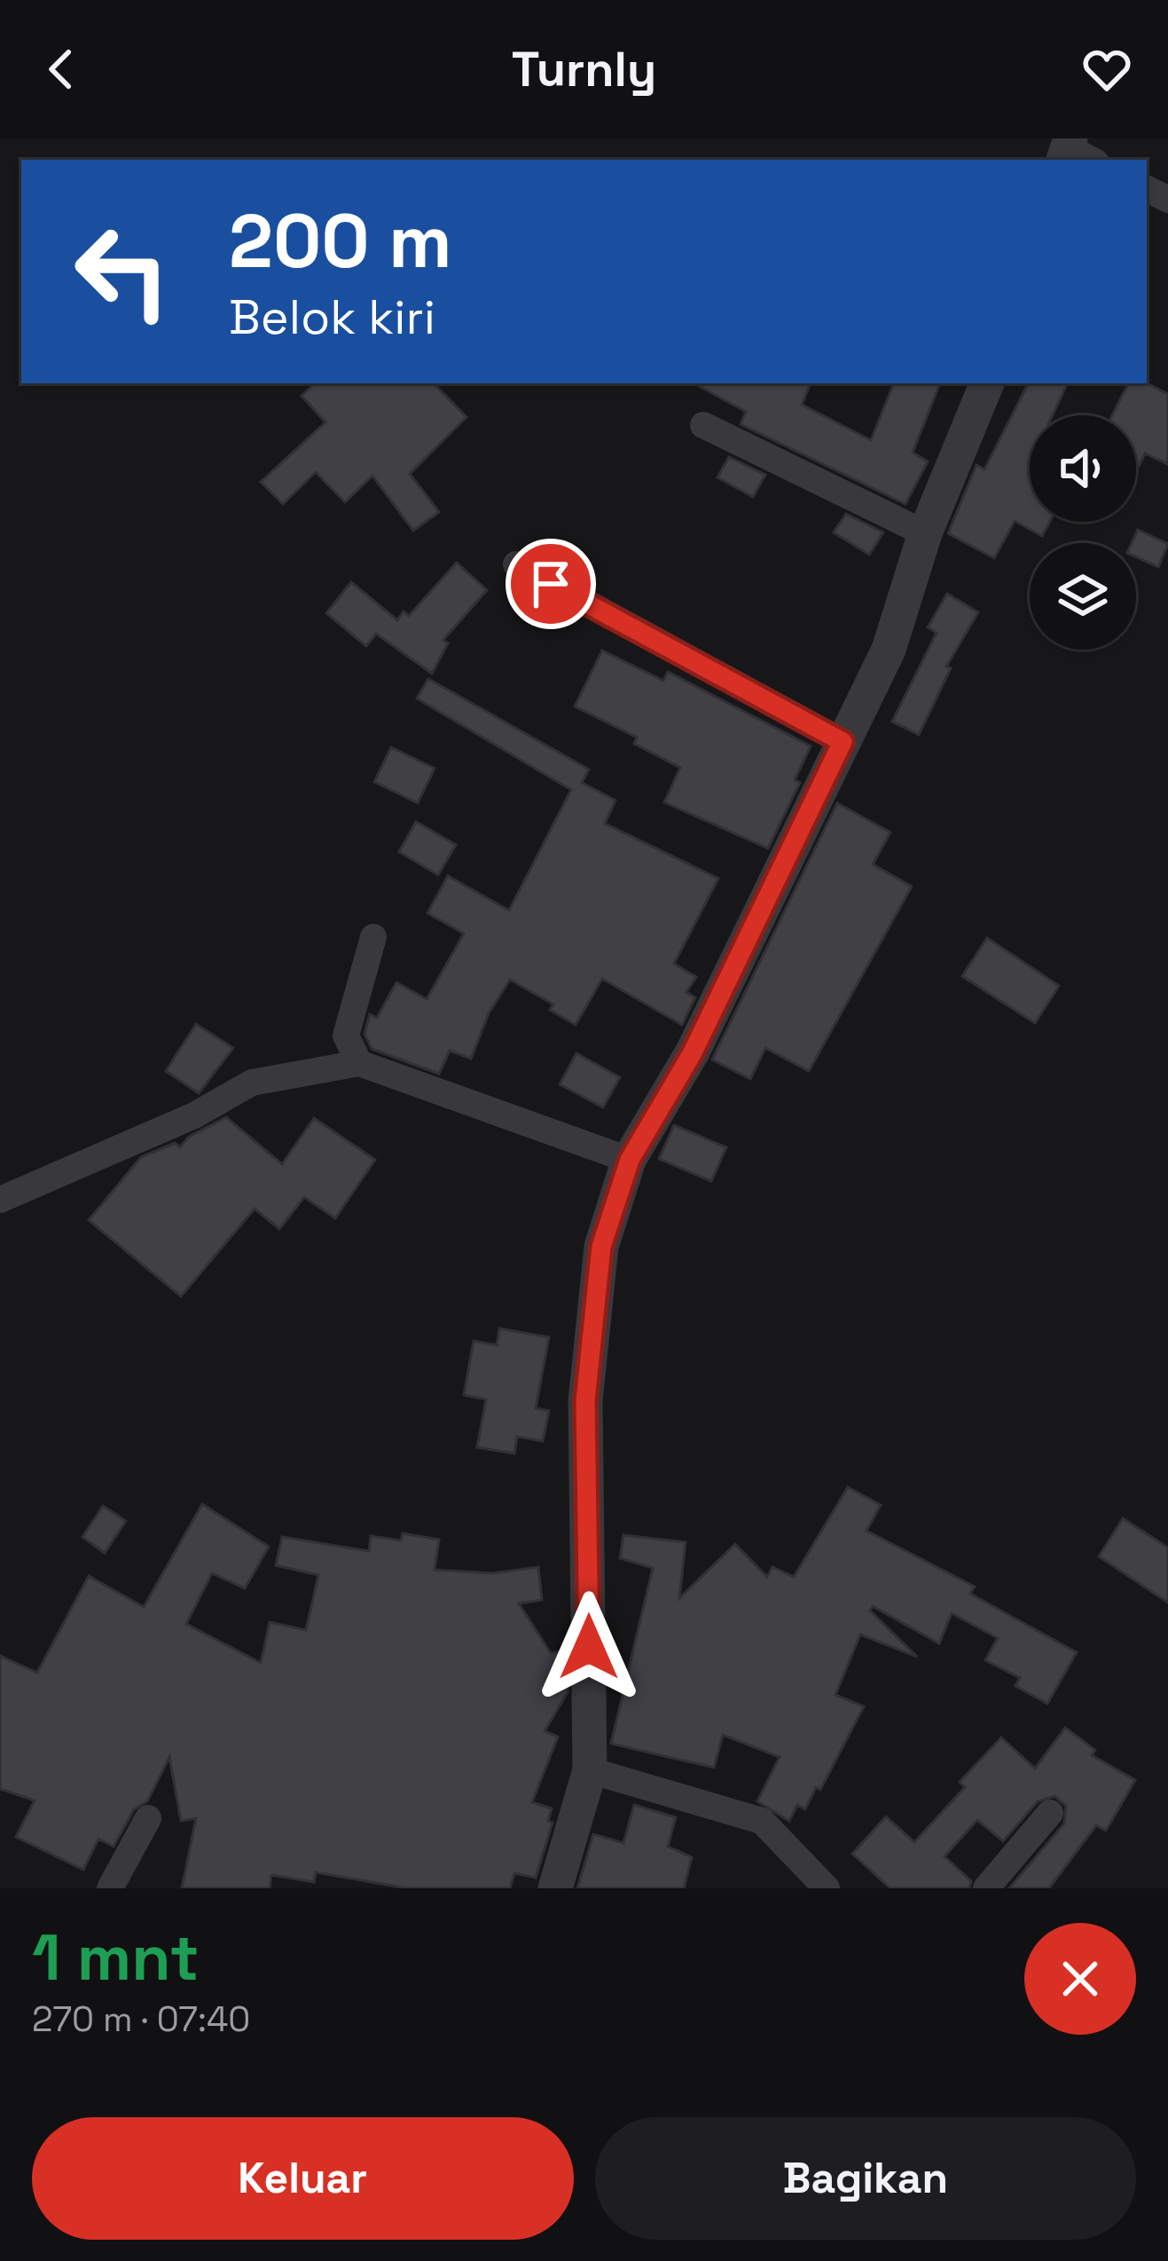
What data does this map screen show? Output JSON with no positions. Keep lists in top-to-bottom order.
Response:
{
  "page": {
    "header": "Turnly",
    "turn": ["200 m", "Belok kiri"],
    "heading": ["1 mnt", "270 m · 07:40"],
    "buttons": ["Keluar", "Bagikan"]
  }
}
